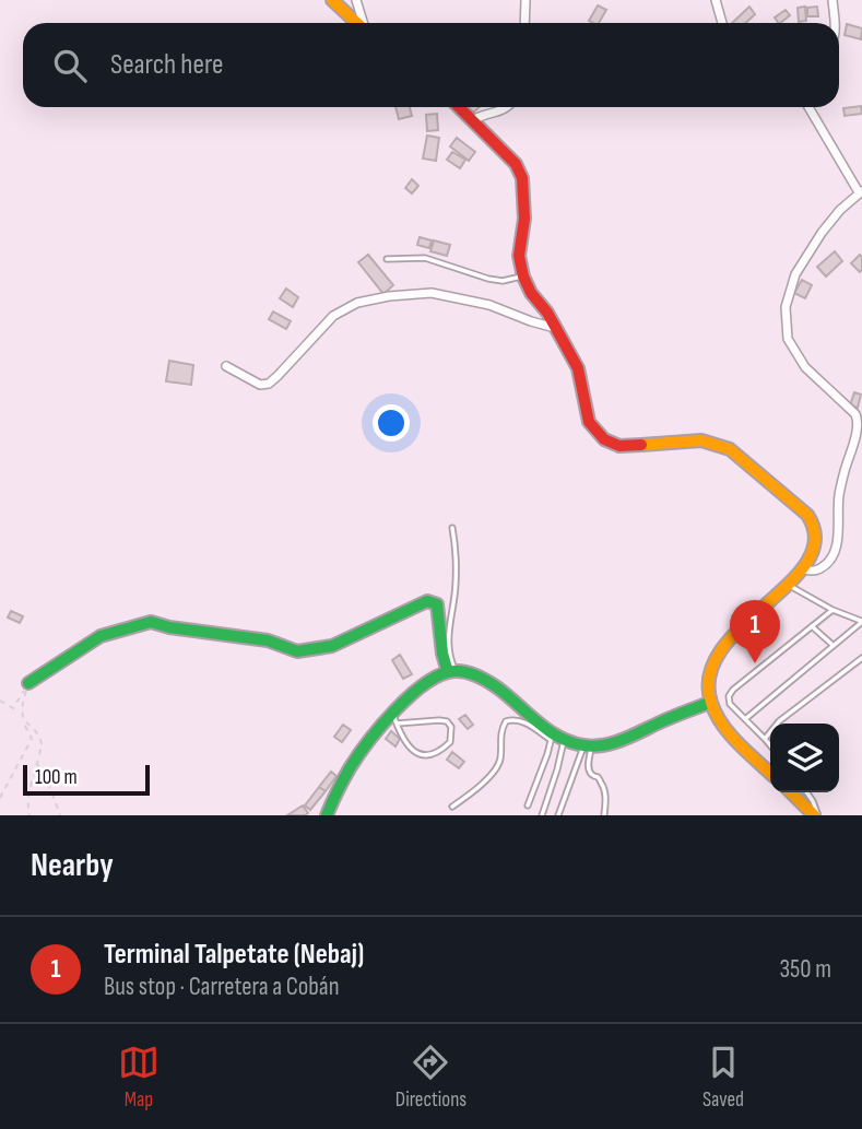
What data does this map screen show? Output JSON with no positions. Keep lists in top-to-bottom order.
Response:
{
  "scale_bar": "100 m",
  "page": {
    "search": "Search here",
    "pins": "1",
    "scale": "100 m",
    "heading": "Nearby",
    "list": [
      {
        "mark": "1",
        "name": "Terminal Talpetate (Nebaj)",
        "note": "Bus stop · Carretera a Cobán",
        "value": "350 m"
      }
    ],
    "nav": ["Map", "Directions", "Saved"]
  }
}
